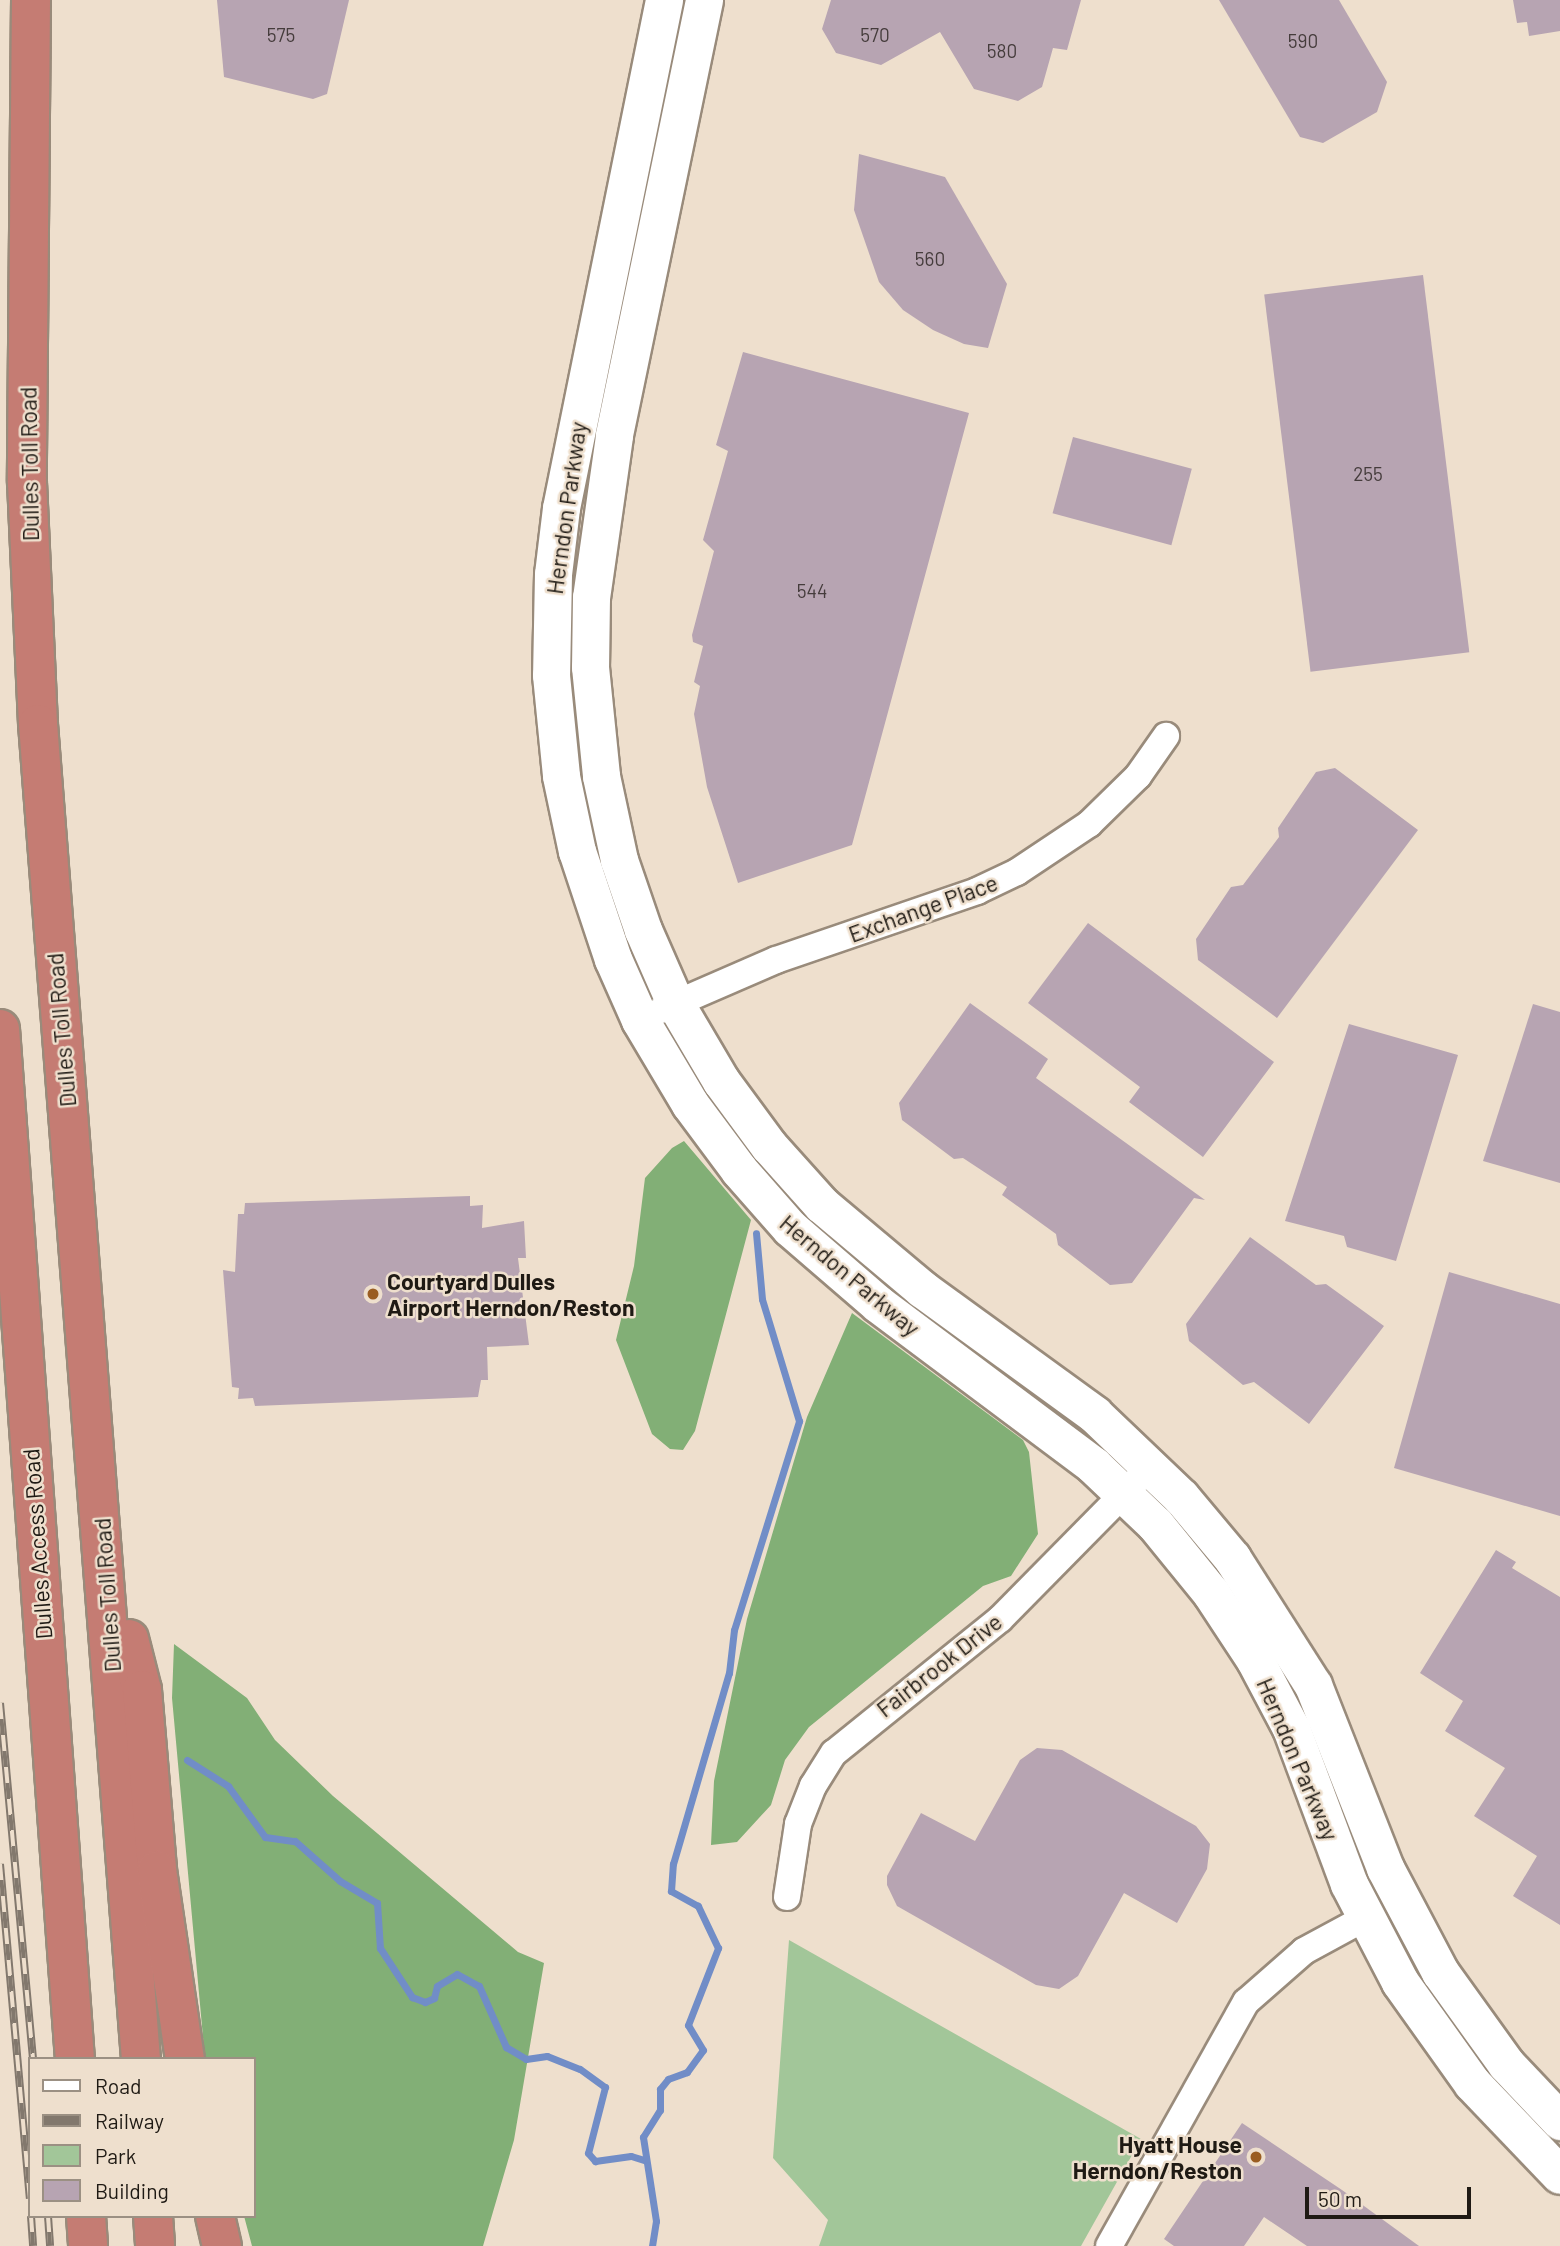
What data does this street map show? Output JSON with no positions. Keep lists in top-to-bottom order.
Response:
{
  "streets": {
    "highway": ["Dulles Toll Road", "Dulles Access Road"],
    "main road": ["Herndon Parkway"],
    "street": ["Exchange Place", "Fairbrook Drive"]
  },
  "crossings": [
    ["Herndon Parkway", "Exchange Place"],
    ["Herndon Parkway", "Fairbrook Drive"]
  ],
  "places": ["Courtyard Dulles Airport Herndon/Reston", "Hyatt House Herndon/Reston"],
  "house_numbers": [
    "575",
    "570",
    "590",
    "580",
    "560",
    "255",
    "544"
  ],
  "legend": [
    "Road",
    "Railway",
    "Park",
    "Building"
  ],
  "scale_bar": "50 m"
}
